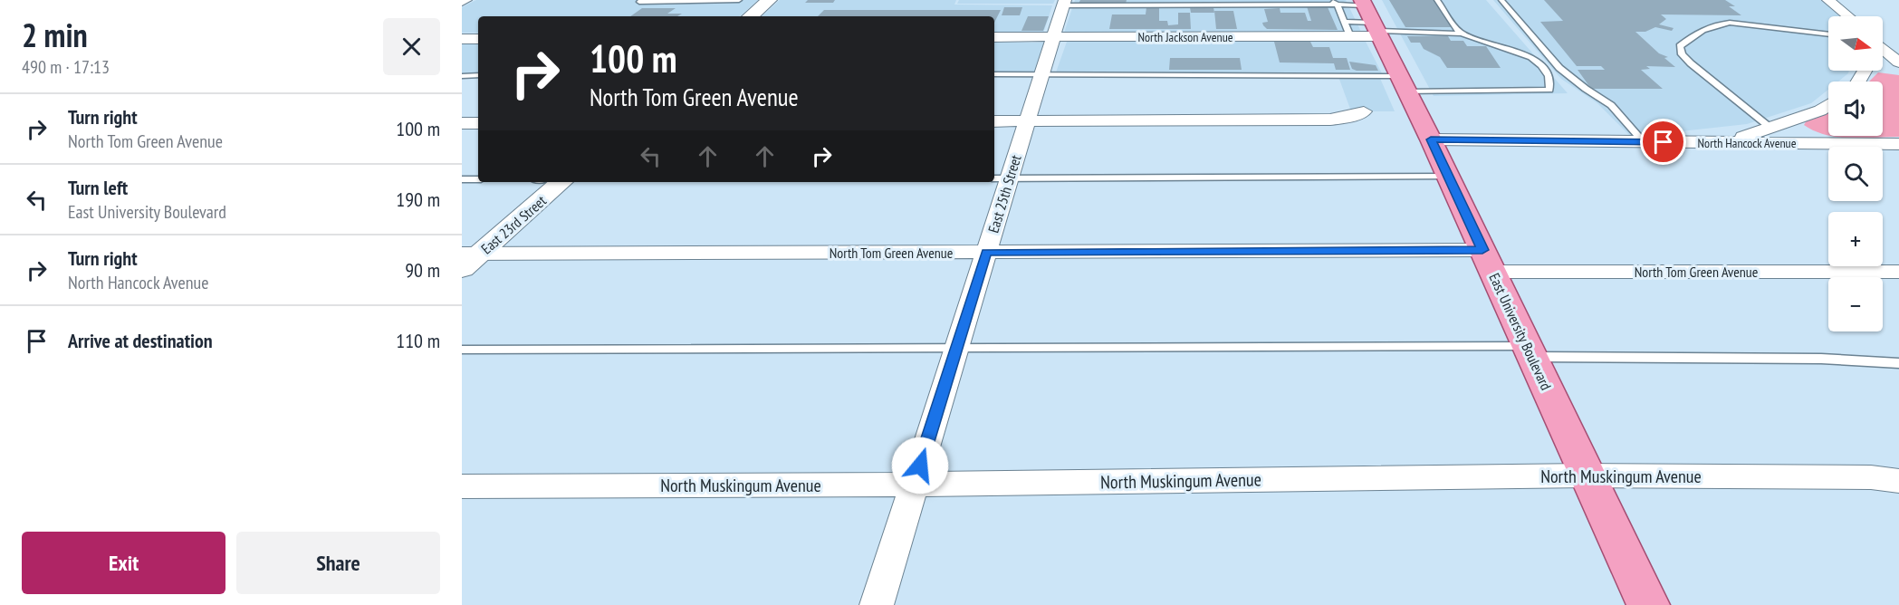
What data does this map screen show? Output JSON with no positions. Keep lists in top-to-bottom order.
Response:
{
  "streets": {
    "main road": ["East University Boulevard"],
    "street": [
      "North Jackson Avenue",
      "North Hancock Avenue",
      "East 25th Street",
      "East 23rd Street",
      "North Tom Green Avenue",
      "North Muskingum Avenue"
    ]
  },
  "crossings": [
    ["North Jackson Avenue", "East 25th Street"],
    ["North Jackson Avenue", "East University Boulevard"],
    ["North Hancock Avenue", "East University Boulevard"],
    ["East 25th Street", "North Tom Green Avenue"],
    ["East 25th Street", "North Muskingum Avenue"],
    ["East 23rd Street", "North Tom Green Avenue"],
    ["North Tom Green Avenue", "East University Boulevard"],
    ["East University Boulevard", "North Muskingum Avenue"]
  ],
  "north": "right",
  "page": {
    "heading": ["2 min", "490 m · 17:13"],
    "map_buttons": ["+", "−"],
    "turn": ["100 m", "North Tom Green Avenue"],
    "list": [
      {
        "name": "Turn right",
        "note": "North Tom Green Avenue",
        "value": "100 m"
      },
      {
        "name": "Turn left",
        "note": "East University Boulevard",
        "value": "190 m"
      },
      {
        "name": "Turn right",
        "note": "North Hancock Avenue",
        "value": "90 m"
      },
      {
        "name": "Arrive at destination",
        "value": "110 m"
      }
    ],
    "buttons": ["Exit", "Share"]
  }
}
